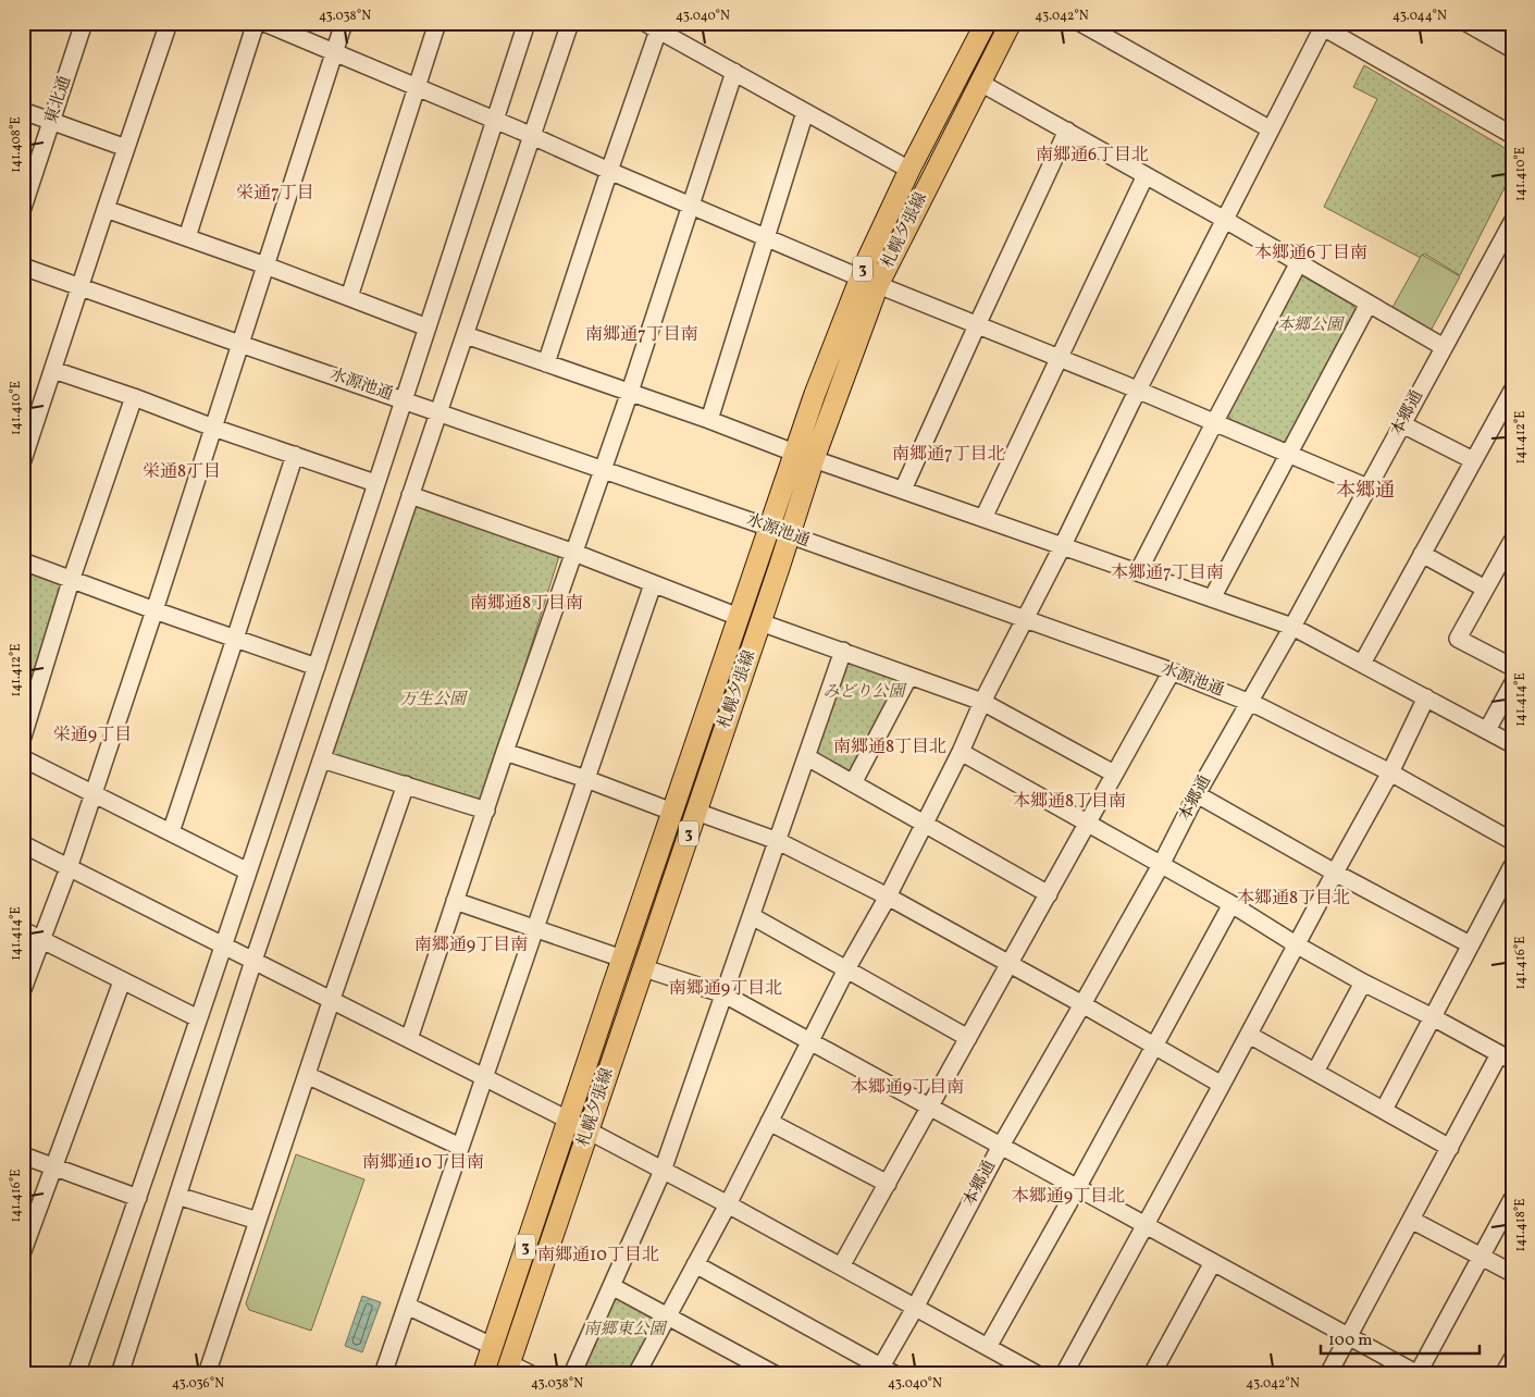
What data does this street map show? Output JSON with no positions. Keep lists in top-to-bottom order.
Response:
{
  "streets": {
    "main road": ["札幌夕張線", "3"],
    "street": ["東北通", "水源池通", "本郷通"]
  },
  "crossings": [
    ["札幌夕張線", "水源池通"],
    ["水源池通", "本郷通"]
  ],
  "districts": [
    "南郷通6丁目北",
    "栄通7丁目",
    "本郷通6丁目南",
    "南郷通7丁目南",
    "南郷通7丁目北",
    "栄通8丁目",
    "本郷通",
    "本郷通7丁目南",
    "南郷通8丁目南",
    "栄通9丁目",
    "南郷通8丁目北",
    "本郷通8丁目南",
    "本郷通8丁目北",
    "南郷通9丁目南",
    "南郷通9丁目北",
    "本郷通9丁目南",
    "南郷通10丁目南",
    "本郷通9丁目北",
    "南郷通10丁目北"
  ],
  "parks": [
    "本郷公園",
    "みどり公園",
    "万生公園",
    "南郷東公園"
  ],
  "scale_bar": "100 m",
  "coordinates": [
    "43.038°N",
    "43.040°N",
    "43.042°N",
    "43.044°N",
    "141.408°E",
    "141.410°E",
    "141.412°E",
    "141.414°E",
    "141.416°E",
    "141.418°E",
    "43.036°N"
  ]
}
